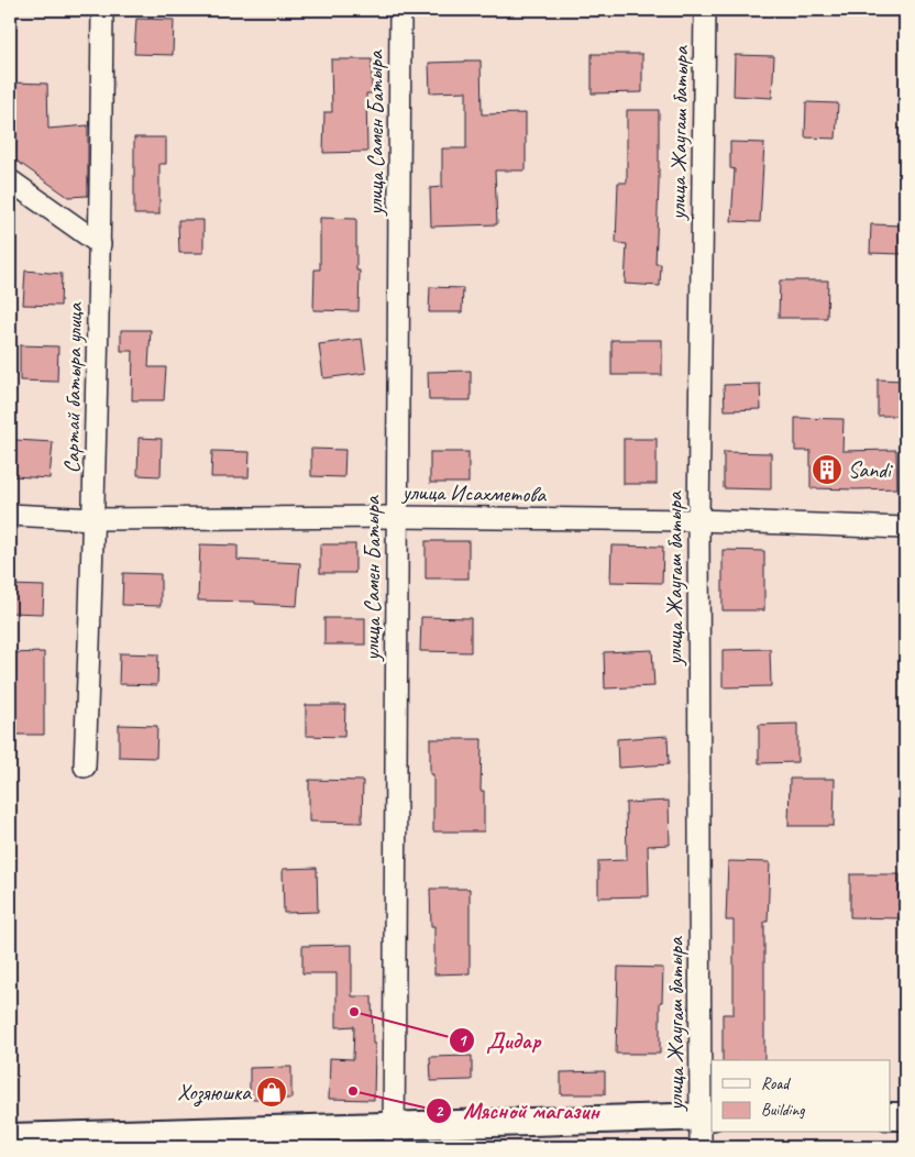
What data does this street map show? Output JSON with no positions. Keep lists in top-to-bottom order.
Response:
{
  "streets": {
    "street": [
      "улица Самен Батыра",
      "улица Жаугаш батыра",
      "Сартай батыра улица",
      "улица Исахметова"
    ]
  },
  "crossings": [
    ["улица Самен Батыра", "улица Исахметова"],
    ["улица Жаугаш батыра", "улица Исахметова"],
    ["Сартай батыра улица", "улица Исахметова"]
  ],
  "places": {
    "building": ["Sandi"],
    "other": ["Дидар", "Мясной магазин"],
    "shop": ["Хозяюшка"]
  },
  "legend": ["Road", "Building"]
}
